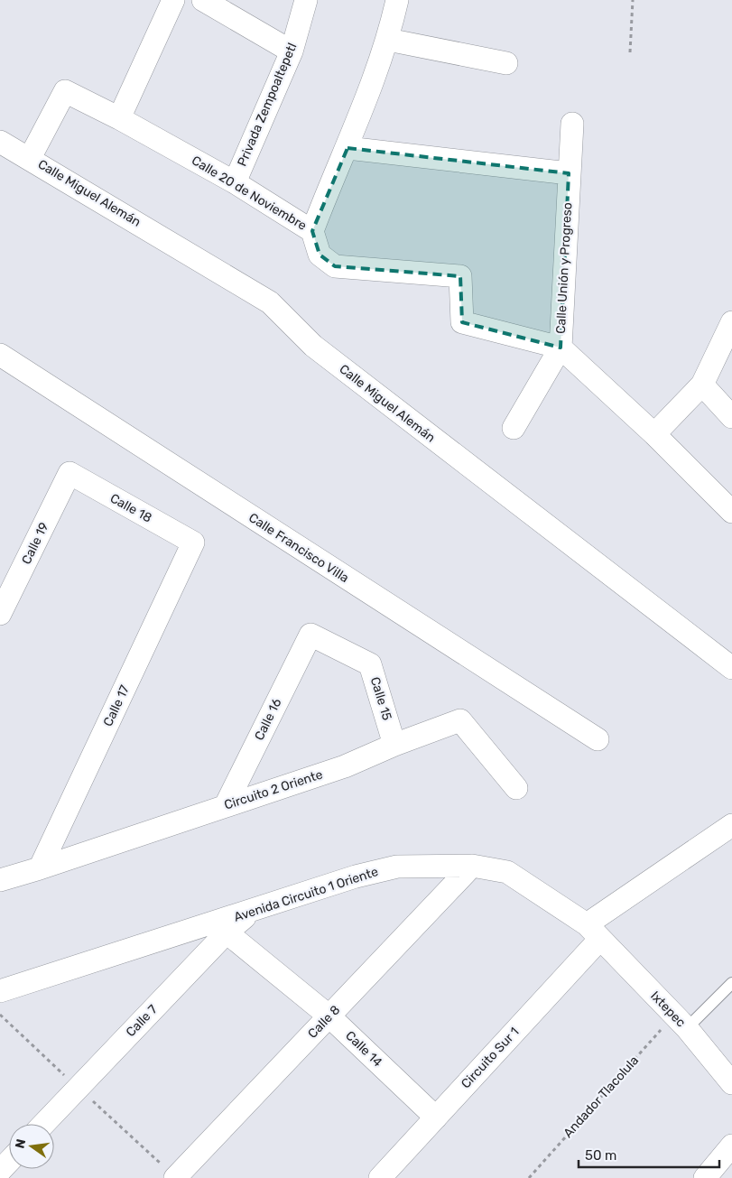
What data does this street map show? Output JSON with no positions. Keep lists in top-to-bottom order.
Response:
{
  "streets": {
    "street": [
      "Privada Zempoaltepetl",
      "Calle Miguel Alemán",
      "Calle 20 de Noviembre",
      "Calle Unión y Progreso",
      "Calle 18",
      "Calle 19",
      "Calle Francisco Villa",
      "Calle 15",
      "Calle 17",
      "Calle 16",
      "Circuito 2 Oriente",
      "Avenida Circuito 1 Oriente",
      "Ixtepec",
      "Calle 7",
      "Calle 8",
      "Calle 14",
      "Circuito Sur 1"
    ],
    "path": ["Andador Tlacolula"]
  },
  "crossings": [
    ["Privada Zempoaltepetl", "Calle 20 de Noviembre"],
    ["Calle Miguel Alemán", "Calle 20 de Noviembre"],
    ["Calle 18", "Calle 19"],
    ["Calle 18", "Calle 17"],
    ["Calle 15", "Calle 16"],
    ["Calle 15", "Circuito 2 Oriente"],
    ["Calle 17", "Circuito 2 Oriente"],
    ["Calle 16", "Circuito 2 Oriente"],
    ["Avenida Circuito 1 Oriente", "Ixtepec"],
    ["Avenida Circuito 1 Oriente", "Calle 7"],
    ["Avenida Circuito 1 Oriente", "Calle 8"],
    ["Avenida Circuito 1 Oriente", "Circuito Sur 1"],
    ["Ixtepec", "Circuito Sur 1"],
    ["Ixtepec", "Andador Tlacolula"],
    ["Calle 7", "Calle 14"],
    ["Calle 8", "Calle 14"],
    ["Calle 14", "Circuito Sur 1"]
  ],
  "scale_bar": "50 m",
  "north": "left"
}
